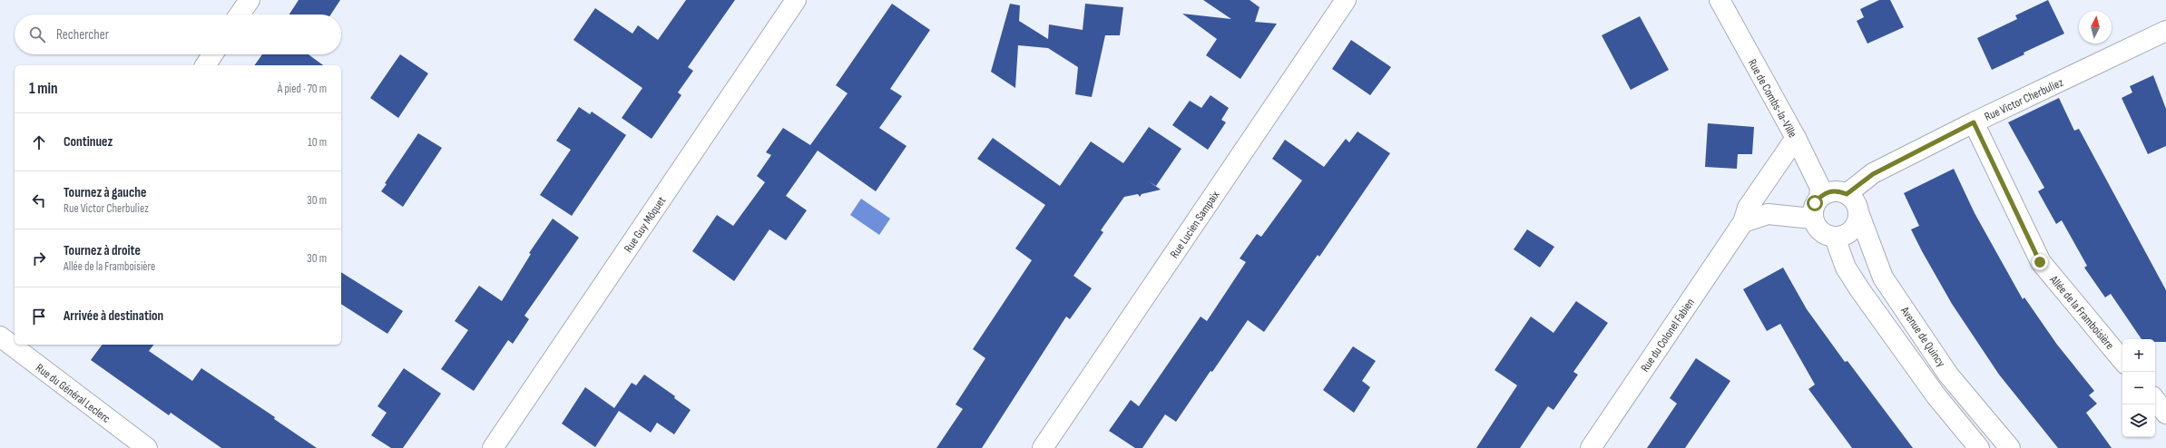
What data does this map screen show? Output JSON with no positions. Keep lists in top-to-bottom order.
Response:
{
  "streets": {
    "street": [
      "Rue de Combs-la-Ville",
      "Rue Victor Cherbuliez",
      "Rue Guy Môquet",
      "Rue Lucien Sampaix",
      "Allée de la Framboisière",
      "Rue du Colonel Fabien",
      "Avenue de Quincy",
      "Rue du Général Leclerc"
    ]
  },
  "crossings": [
    ["Rue de Combs-la-Ville", "Rue Victor Cherbuliez"],
    ["Rue de Combs-la-Ville", "Rue du Colonel Fabien"],
    ["Rue de Combs-la-Ville", "Avenue de Quincy"],
    ["Rue Victor Cherbuliez", "Allée de la Framboisière"],
    ["Rue Victor Cherbuliez", "Avenue de Quincy"]
  ],
  "north": "top",
  "page": {
    "search": "Rechercher",
    "heading": ["1 min", "À pied · 70 m"],
    "list": [
      ["Continuez", "10 m"],
      ["Tournez à gauche", "Rue Victor Cherbuliez", "30 m"],
      ["Tournez à droite", "Allée de la Framboisière", "30 m"],
      "Arrivée à destination"
    ],
    "map_buttons": ["+", "−"]
  }
}
